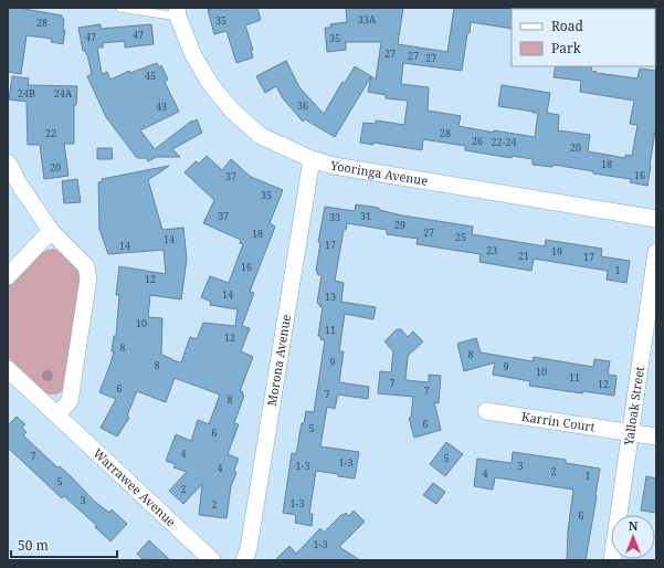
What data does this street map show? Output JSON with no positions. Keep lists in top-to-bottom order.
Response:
{
  "streets": {
    "street": [
      "Yooringa Avenue",
      "Morona Avenue",
      "Yalloak Street",
      "Karrin Court",
      "Warrawee Avenue"
    ]
  },
  "crossings": [
    ["Yooringa Avenue", "Morona Avenue"],
    ["Yalloak Street", "Karrin Court"]
  ],
  "house_numbers": [
    "33A",
    "35",
    "28",
    "47",
    "47",
    "35",
    "27",
    "27",
    "27",
    "45",
    "24B",
    "24A",
    "36",
    "43",
    "22",
    "28",
    "26",
    "22-24",
    "20",
    "18",
    "20",
    "16",
    "37",
    "35",
    "37",
    "31",
    "33",
    "29",
    "27",
    "18",
    "25",
    "14",
    "17",
    "14",
    "23",
    "19",
    "21",
    "17",
    "16",
    "1",
    "12",
    "14",
    "13",
    "10",
    "11",
    "12",
    "8",
    "8",
    "9",
    "8",
    "9",
    "10",
    "11",
    "7",
    "12",
    "6",
    "7",
    "7",
    "8",
    "6",
    "5",
    "6",
    "4",
    "7",
    "5",
    "1-3",
    "1-3",
    "3",
    "4",
    "2",
    "4",
    "1",
    "5",
    "2",
    "3",
    "1-3",
    "2",
    "6",
    "1-3"
  ],
  "legend": ["Road", "Park"],
  "scale_bar": "50 m",
  "north": "top"
}
